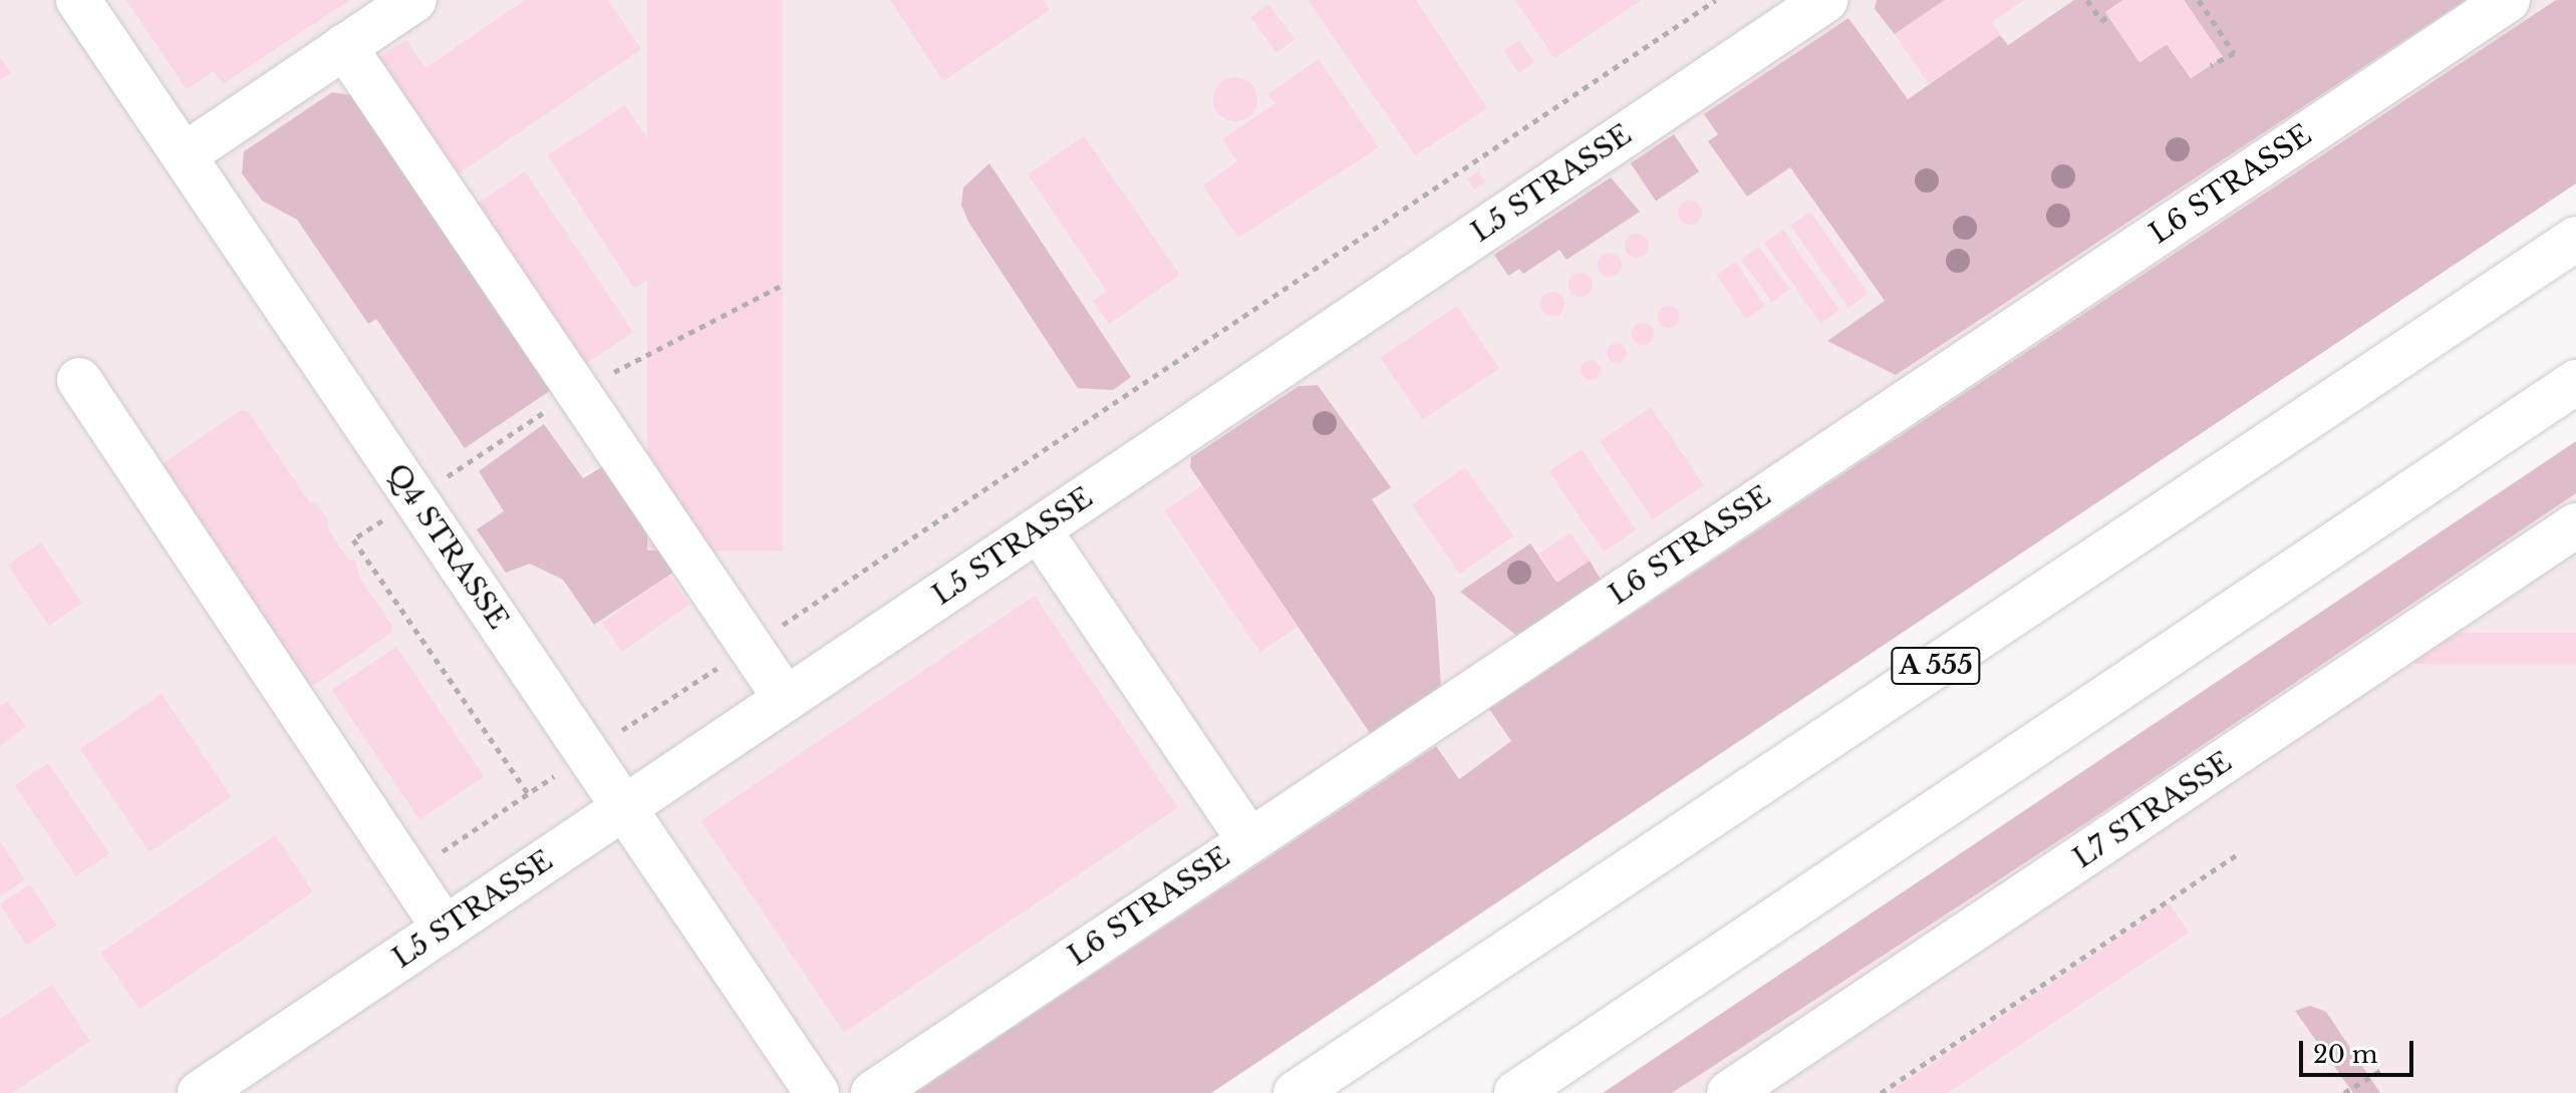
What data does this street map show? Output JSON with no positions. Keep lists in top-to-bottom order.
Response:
{
  "streets": {
    "main road": [
      "L5 STRASSE",
      "L6 STRASSE",
      "Q4 STRASSE",
      "A 555",
      "L7 STRASSE"
    ]
  },
  "crossings": [
    ["L5 STRASSE", "Q4 STRASSE"]
  ],
  "scale_bar": "20 m"
}
